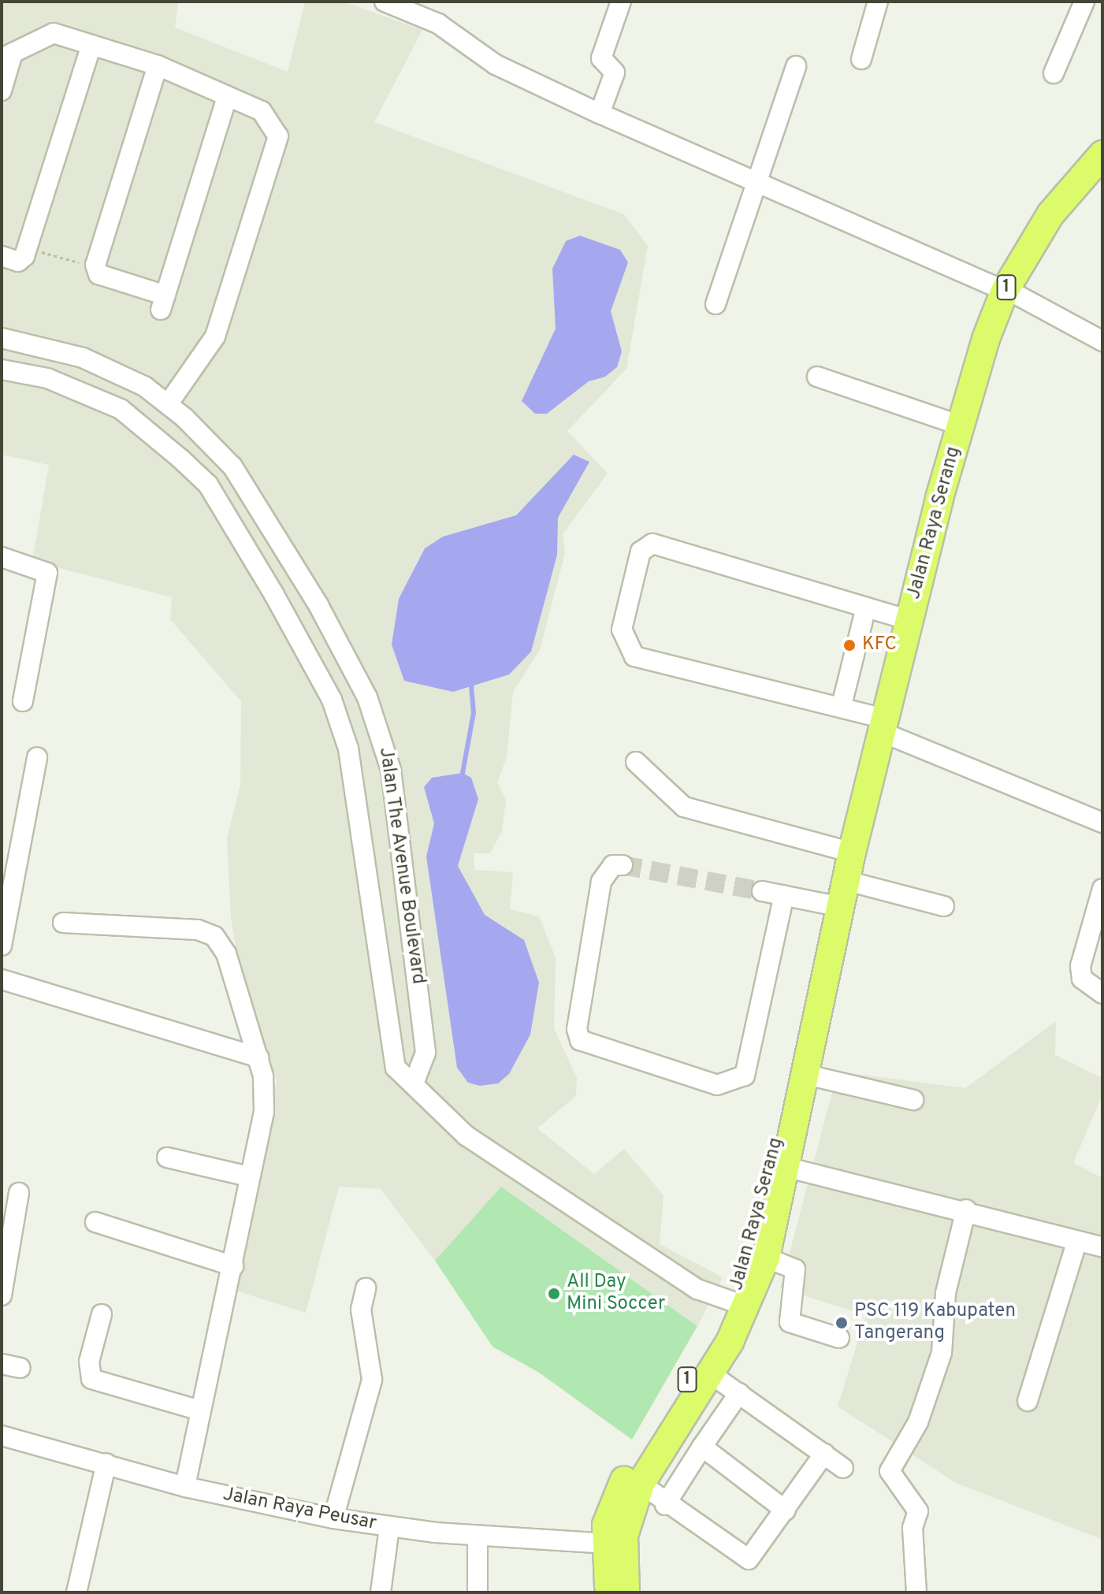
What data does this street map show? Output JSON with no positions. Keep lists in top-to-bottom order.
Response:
{
  "streets": {
    "highway": ["1", "Jalan Raya Serang"],
    "street": ["Jalan The Avenue Boulevard", "Jalan Raya Peusar"]
  },
  "crossings": [
    ["Jalan Raya Serang", "Jalan The Avenue Boulevard"],
    ["Jalan Raya Serang", "Jalan Raya Peusar"]
  ],
  "places": ["KFC", "All Day Mini Soccer", "PSC 119 Kabupaten Tangerang"]
}
